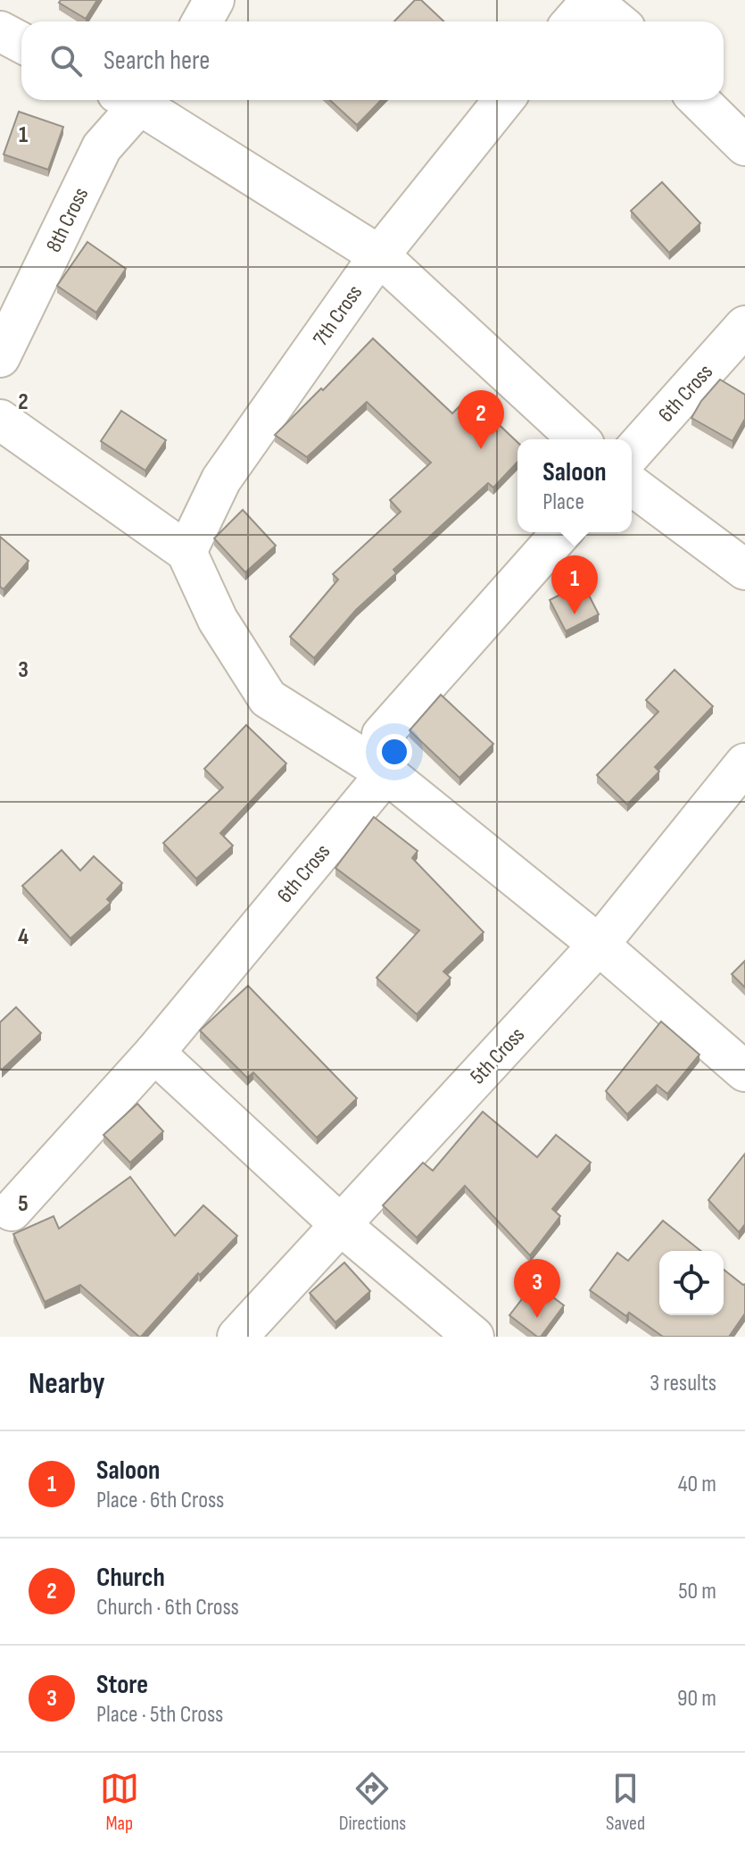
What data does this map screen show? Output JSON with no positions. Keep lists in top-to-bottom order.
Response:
{
  "streets": {
    "street": [
      "8th Cross",
      "7th Cross",
      "6th Cross",
      "5th Cross"
    ]
  },
  "page": {
    "search": "Search here",
    "pins": ["2", "1", "3"],
    "popup": ["Saloon", "Place"],
    "heading": ["Nearby", "3 results"],
    "list": [
      {
        "mark": "1",
        "name": "Saloon",
        "note": "Place · 6th Cross",
        "value": "40 m"
      },
      {
        "mark": "2",
        "name": "Church",
        "note": "Church · 6th Cross",
        "value": "50 m"
      },
      {
        "mark": "3",
        "name": "Store",
        "note": "Place · 5th Cross",
        "value": "90 m"
      }
    ],
    "nav": ["Map", "Directions", "Saved"]
  },
  "grid": {
    "rows": [
      "1",
      "2",
      "3",
      "4",
      "5"
    ]
  }
}
